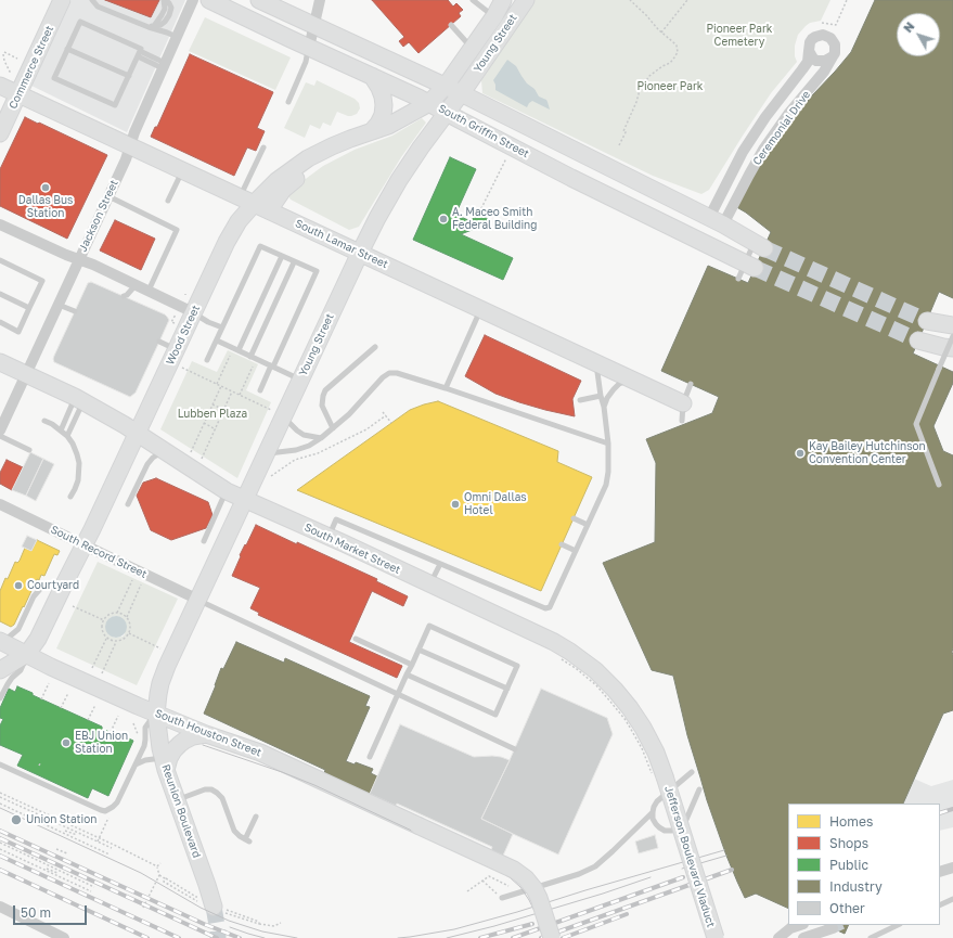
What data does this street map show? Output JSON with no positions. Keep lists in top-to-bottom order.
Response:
{
  "streets": {
    "main road": [
      "Young Street",
      "Commerce Street",
      "South Griffin Street",
      "South Lamar Street",
      "Wood Street",
      "South Market Street",
      "South Houston Street",
      "Reunion Boulevard",
      "Jefferson Boulevard Viaduct"
    ],
    "street": ["Ceremonial Drive", "Jackson Street", "South Record Street"]
  },
  "crossings": [
    ["Young Street", "South Griffin Street"],
    ["Young Street", "South Lamar Street"],
    ["Young Street", "Wood Street"],
    ["Young Street", "South Market Street"],
    ["Young Street", "South Record Street"],
    ["Young Street", "South Houston Street"],
    ["Young Street", "Reunion Boulevard"],
    ["Commerce Street", "South Lamar Street"],
    ["Ceremonial Drive", "South Griffin Street"],
    ["South Griffin Street", "Wood Street"],
    ["Jackson Street", "South Lamar Street"],
    ["Jackson Street", "South Market Street"],
    ["South Lamar Street", "Wood Street"],
    ["Wood Street", "South Market Street"],
    ["Wood Street", "South Record Street"],
    ["Wood Street", "South Houston Street"],
    ["South Market Street", "Jefferson Boulevard Viaduct"],
    ["South Houston Street", "Reunion Boulevard"]
  ],
  "parks": ["Pioneer Park Cemetery", "Pioneer Park", "Lubben Plaza"],
  "places": [
    "Dallas Bus Station",
    "A. Maceo Smith Federal Building",
    "Kay Bailey Hutchinson Convention Center",
    "Omni Dallas Hotel",
    "Courtyard",
    "EBJ Union Station",
    "Union Station"
  ],
  "legend": [
    "Homes",
    "Shops",
    "Public",
    "Industry",
    "Other"
  ],
  "scale_bar": "50 m",
  "north": "top left"
}
